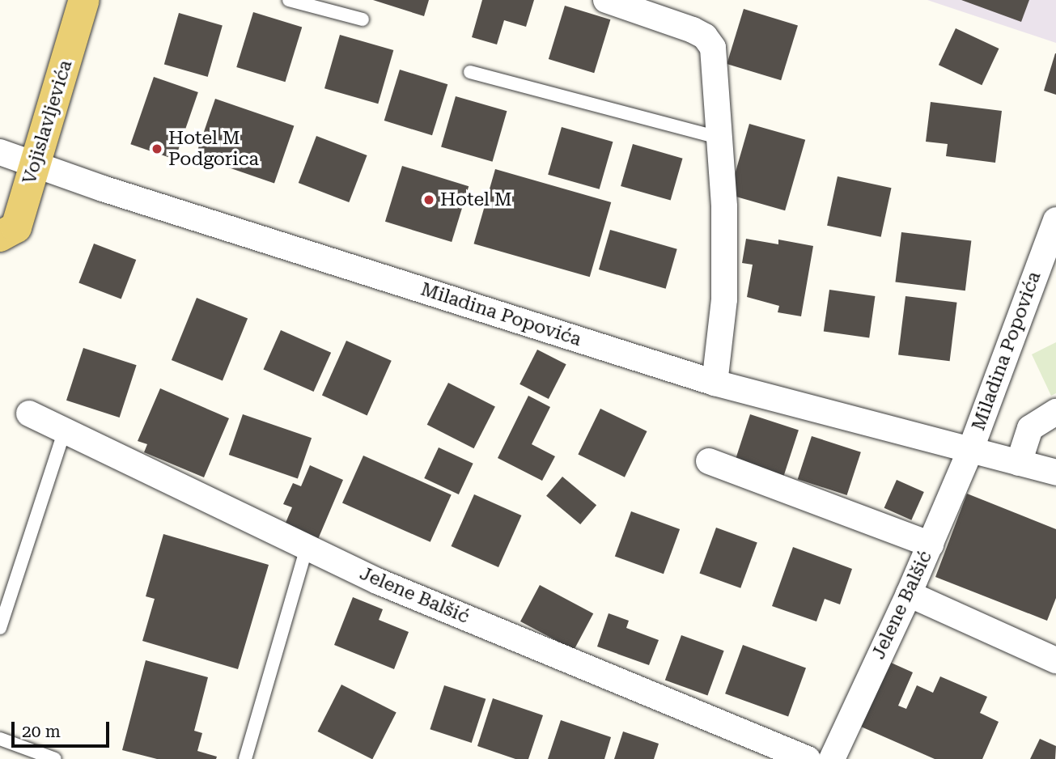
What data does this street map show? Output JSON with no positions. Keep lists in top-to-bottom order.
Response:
{
  "streets": {
    "main road": ["Vojislavljevića"],
    "street": ["Miladina Popovića", "Jelene Balšić"]
  },
  "crossings": [
    ["Vojislavljevića", "Miladina Popovića"],
    ["Miladina Popovića", "Jelene Balšić"]
  ],
  "places": ["Hotel M Podgorica", "Hotel M"],
  "scale_bar": "20 m"
}
